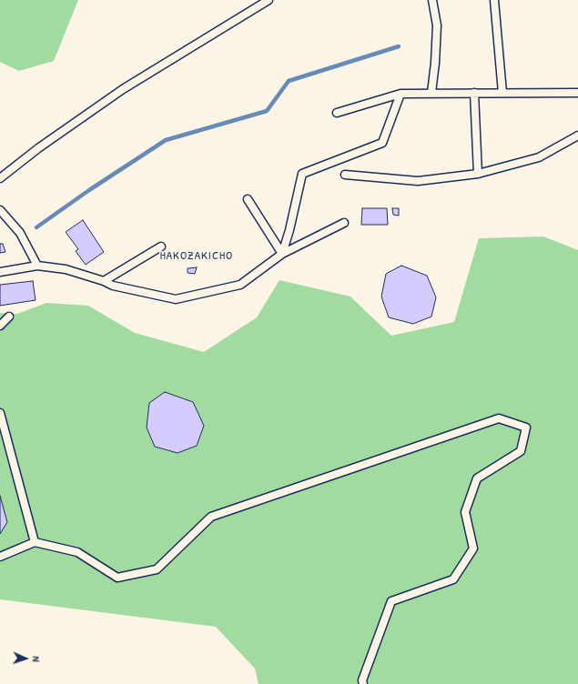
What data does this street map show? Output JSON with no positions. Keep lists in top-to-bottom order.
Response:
{
  "districts": ["HAKOZAKICHO"],
  "north": "right"
}
